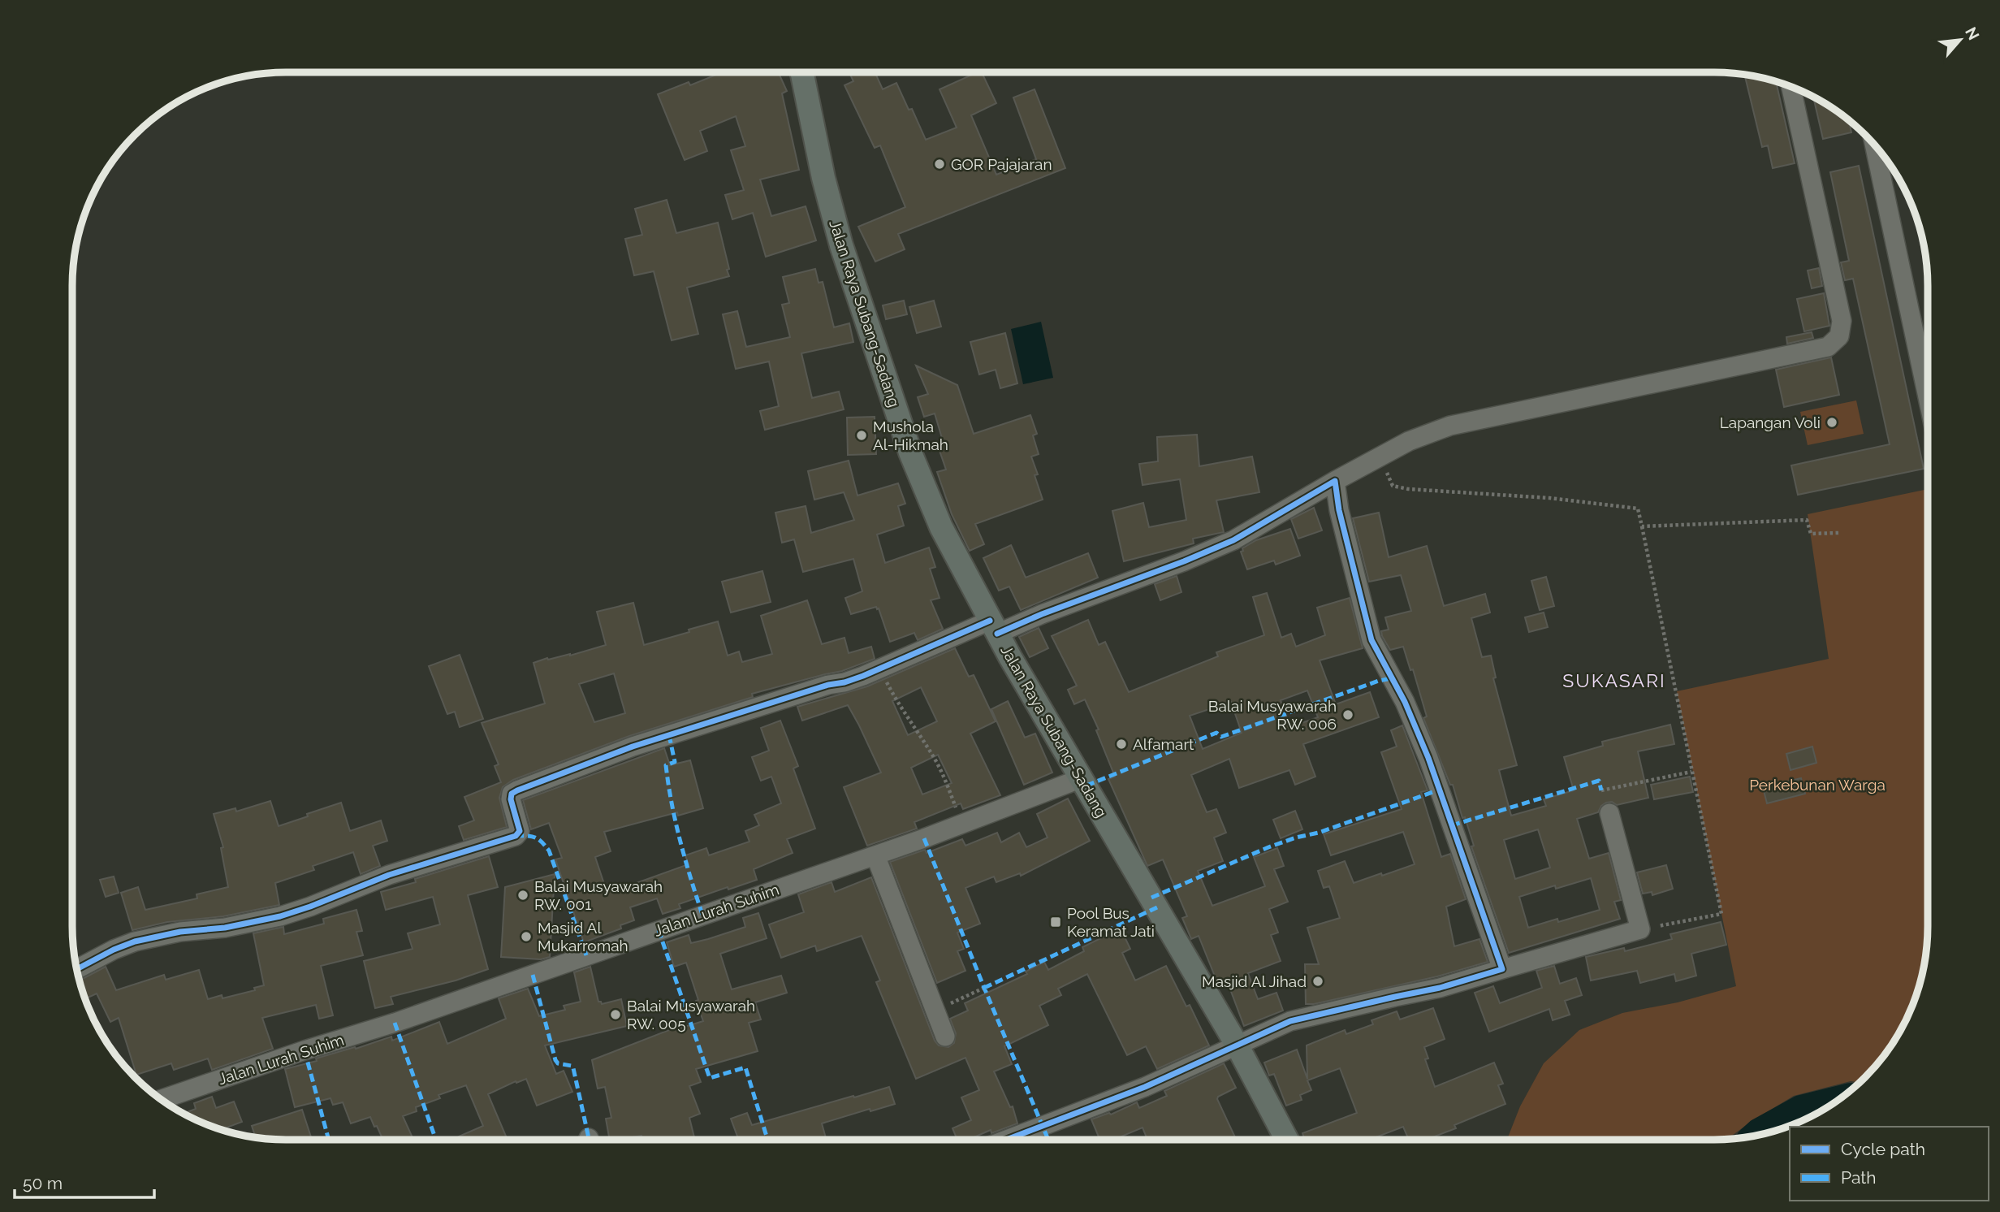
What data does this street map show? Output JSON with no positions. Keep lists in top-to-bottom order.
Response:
{
  "streets": {
    "main road": ["Jalan Raya Subang-Sadang"],
    "street": ["Jalan Lurah Suhim"]
  },
  "crossings": [
    ["Jalan Raya Subang-Sadang", "Jalan Lurah Suhim"]
  ],
  "districts": ["SUKASARI"],
  "parks": ["Perkebunan Warga"],
  "places": {
    "other": [
      "GOR Pajajaran",
      "Lapangan Voli",
      "Mushola Al-Hikmah",
      "Balai Musyawarah RW. 006",
      "Alfamart",
      "Balai Musyawarah RW. 001",
      "Masjid Al Mukarromah",
      "Masjid Al Jihad",
      "Balai Musyawarah RW. 005"
    ],
    "transit": ["Pool Bus Keramat Jati"]
  },
  "legend": ["Cycle path", "Path"],
  "scale_bar": "50 m",
  "north": "top right"
}
